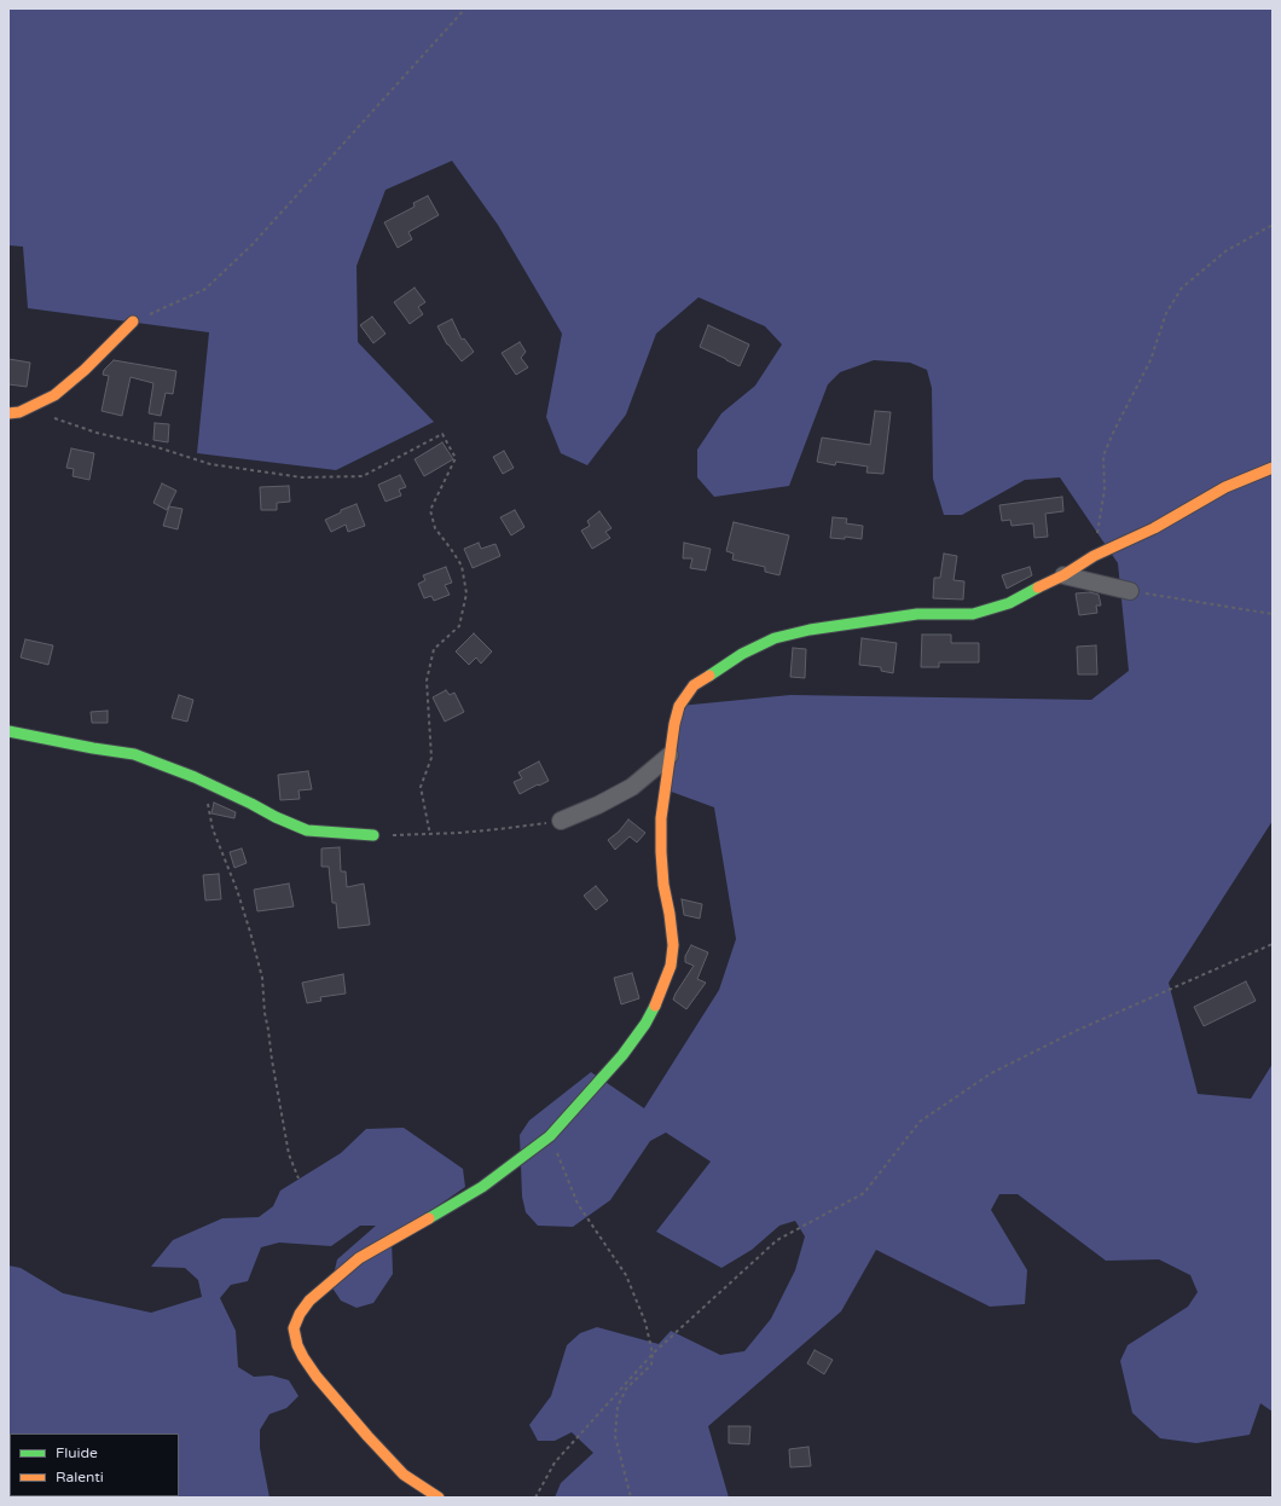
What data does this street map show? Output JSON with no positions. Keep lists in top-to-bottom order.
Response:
{
  "legend": ["Fluide", "Ralenti"]
}
